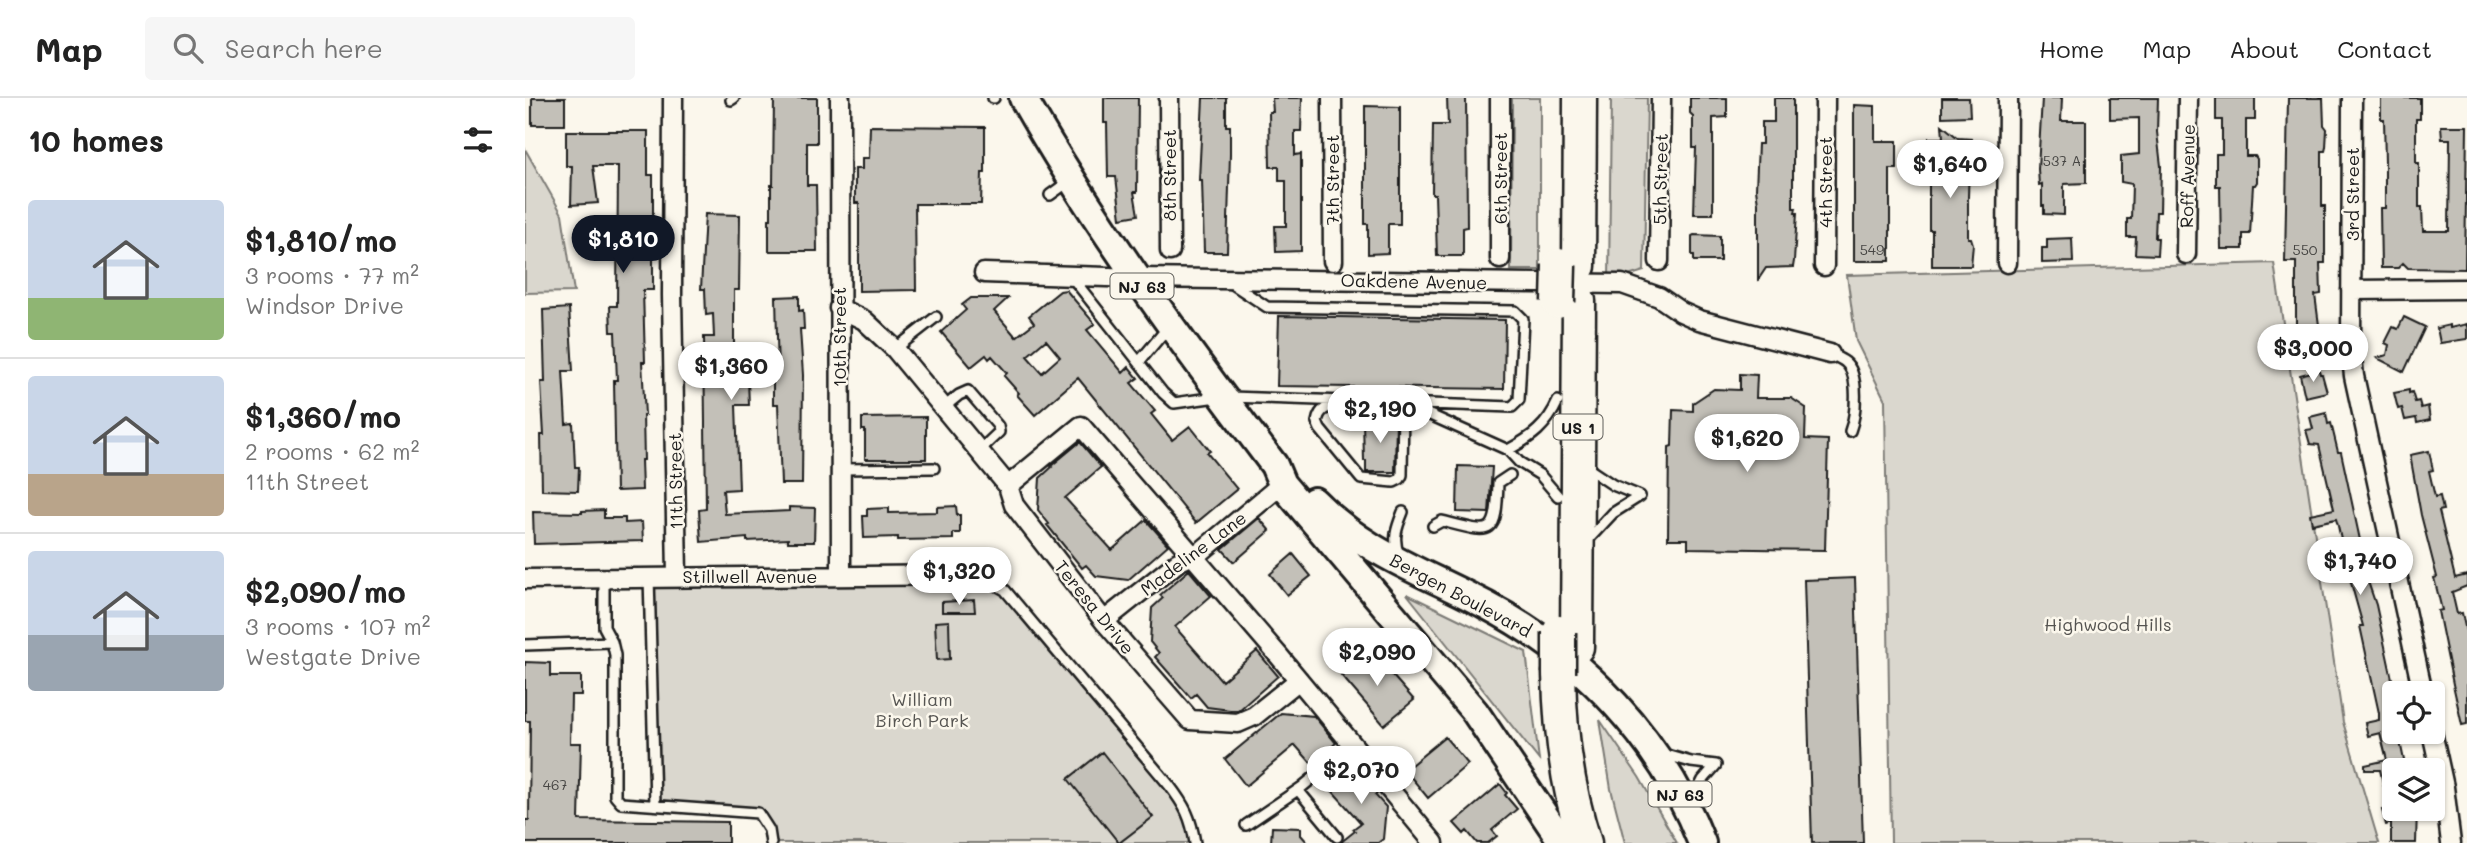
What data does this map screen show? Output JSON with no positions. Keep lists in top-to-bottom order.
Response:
{
  "streets": {
    "highway": ["US 1"],
    "main road": ["NJ 63", "Bergen Boulevard"],
    "street": [
      "8th Street",
      "Roff Avenue",
      "6th Street",
      "5th Street",
      "7th Street",
      "4th Street",
      "3rd Street",
      "Oakdene Avenue",
      "10th Street",
      "11th Street",
      "Madeline Lane",
      "Stillwell Avenue",
      "Teresa Drive"
    ]
  },
  "crossings": [
    ["Oakdene Avenue", "Bergen Boulevard"],
    ["10th Street", "Stillwell Avenue"],
    ["10th Street", "Teresa Drive"],
    ["11th Street", "Stillwell Avenue"],
    ["Madeline Lane", "Bergen Boulevard"],
    ["Madeline Lane", "Teresa Drive"]
  ],
  "parks": ["Highwood Hills", "William Birch Park"],
  "house_numbers": [
    "537 A",
    "549",
    "550",
    "467"
  ],
  "page": {
    "header": "Map",
    "search": "Search here",
    "nav": [
      "Home",
      "Map",
      "About",
      "Contact"
    ],
    "heading": "10 homes",
    "price": [
      "$1,640",
      "$1,810",
      "$3,000",
      "$1,360",
      "$2,190",
      "$1,620",
      "$1,740",
      "$1,320",
      "$2,090",
      "$2,070"
    ],
    "list": [
      {
        "name": "$1,810/mo",
        "note": "3 rooms · 77 m² · Windsor Drive"
      },
      {
        "name": "$1,360/mo",
        "note": "2 rooms · 62 m² · 11th Street"
      },
      {
        "name": "$2,090/mo",
        "note": "3 rooms · 107 m² · Westgate Drive"
      }
    ]
  }
}
